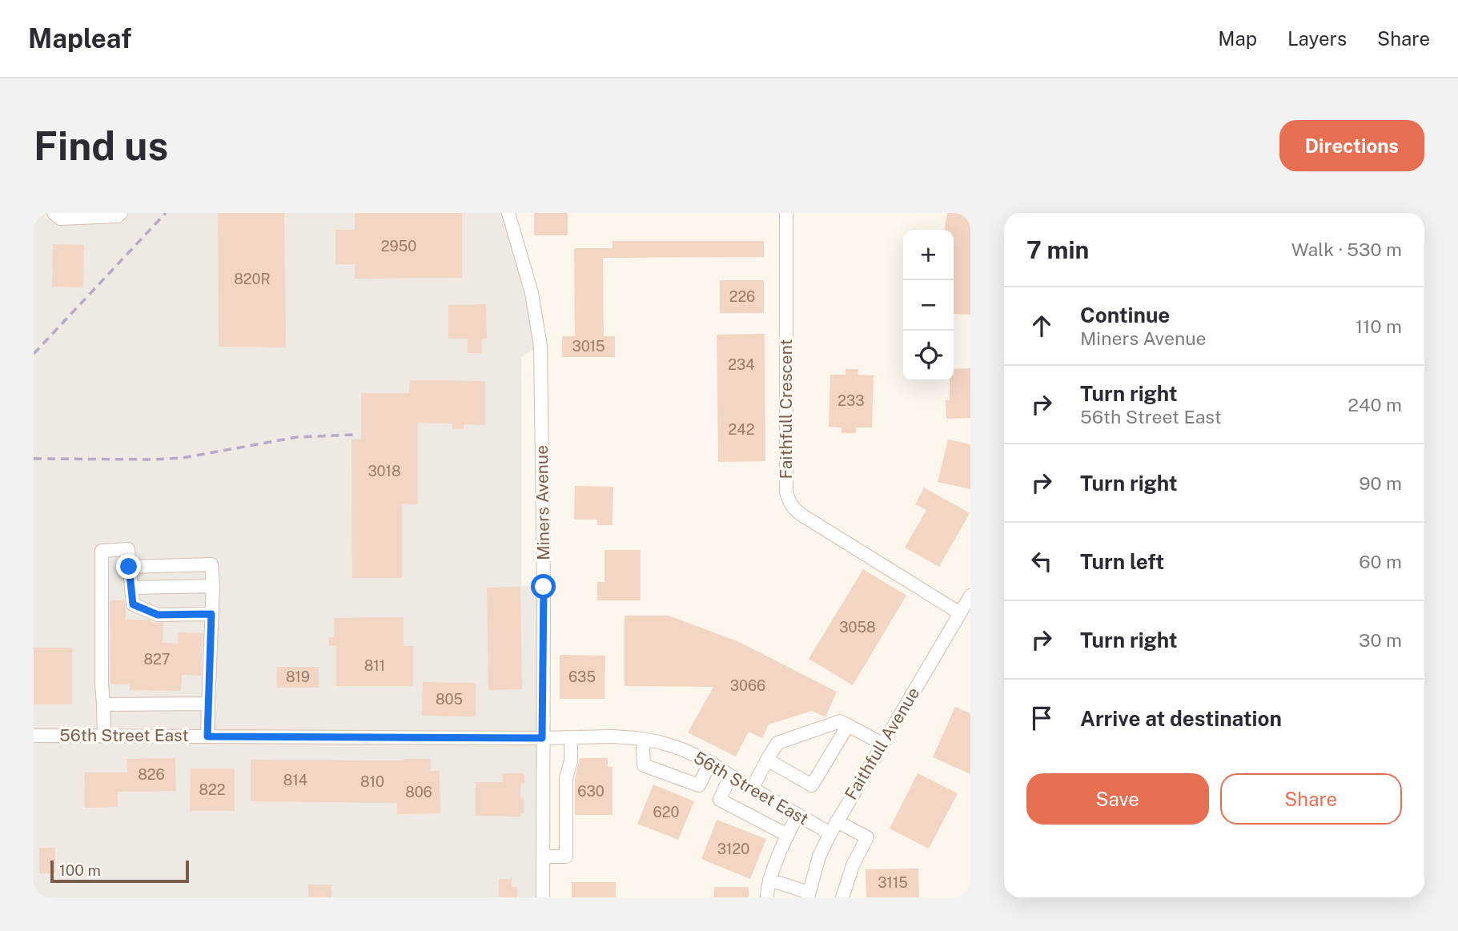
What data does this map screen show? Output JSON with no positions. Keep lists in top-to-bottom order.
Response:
{
  "streets": {
    "street": [
      "Faithfull Crescent",
      "Miners Avenue",
      "56th Street East",
      "Faithfull Avenue"
    ]
  },
  "crossings": [
    ["Faithfull Crescent", "Faithfull Avenue"],
    ["Miners Avenue", "56th Street East"],
    ["56th Street East", "Faithfull Avenue"]
  ],
  "house_numbers": [
    "2950",
    "820R",
    "226",
    "3015",
    "234",
    "233",
    "242",
    "3018",
    "3058",
    "827",
    "811",
    "819",
    "635",
    "3066",
    "805",
    "826",
    "814",
    "810",
    "822",
    "630",
    "806",
    "620",
    "3120",
    "3115"
  ],
  "scale_bar": "100 m",
  "page": {
    "header": "Mapleaf",
    "nav": ["Map", "Layers", "Share"],
    "buttons": [
      "Directions",
      ["Save", "Share"]
    ],
    "title": "Find us",
    "heading": ["7 min", "Walk · 530 m"],
    "map_buttons": ["+", "−"],
    "list": [
      ["Continue", "Miners Avenue", "110 m"],
      ["Turn right", "56th Street East", "240 m"],
      ["Turn right", "90 m"],
      ["Turn left", "60 m"],
      ["Turn right", "30 m"],
      "Arrive at destination"
    ],
    "scale": "100 m"
  }
}
